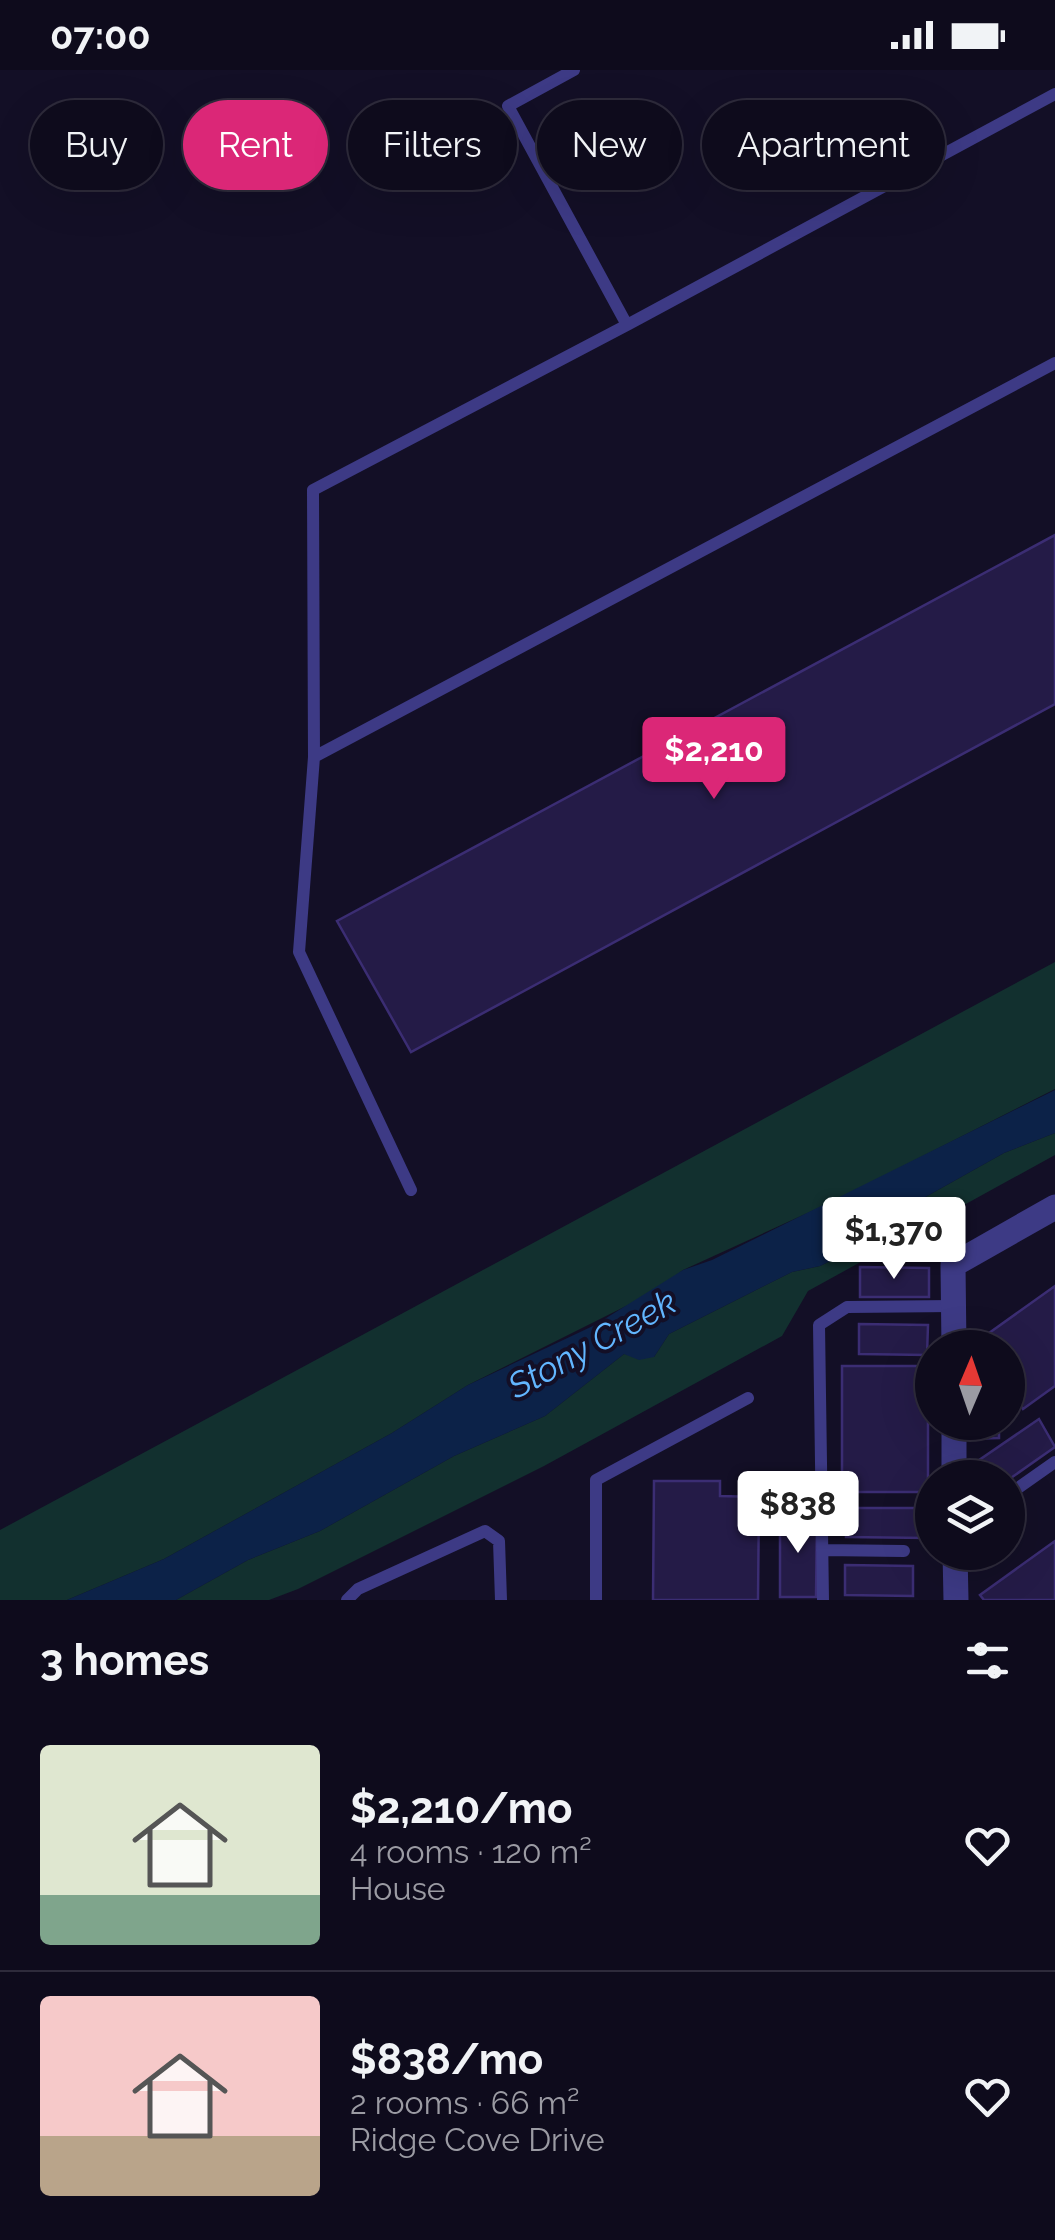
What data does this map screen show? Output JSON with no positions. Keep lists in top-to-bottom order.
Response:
{
  "water": ["Stony Creek"],
  "north": "top",
  "page": {
    "status": "07:00",
    "chip": [
      "Buy",
      "Rent",
      "Filters",
      "New",
      "Apartment"
    ],
    "price": ["$2,210", "$1,370", "$838"],
    "heading": "3 homes",
    "list": [
      {
        "name": "$2,210/mo",
        "note": "4 rooms · 120 m² · House"
      },
      {
        "name": "$838/mo",
        "note": "2 rooms · 66 m² · Ridge Cove Drive"
      }
    ]
  }
}
